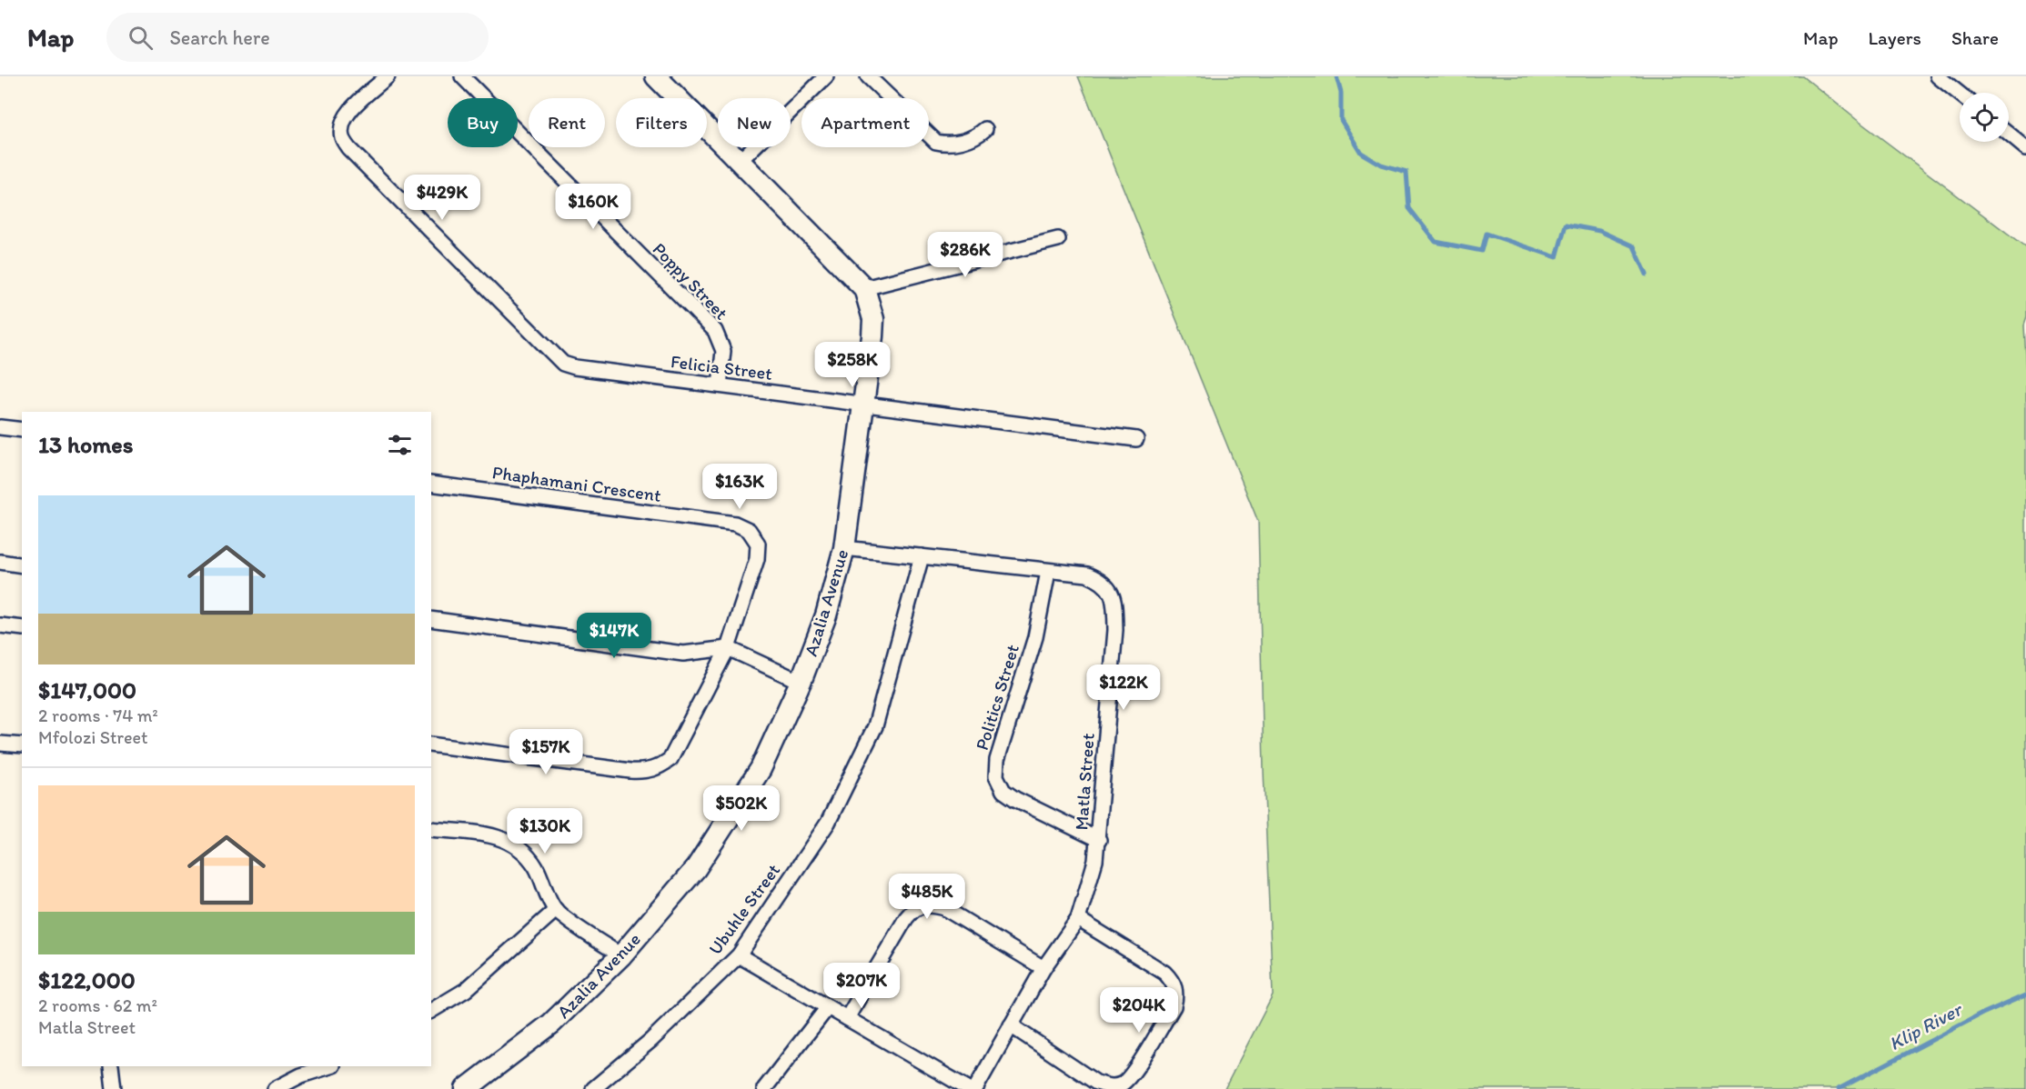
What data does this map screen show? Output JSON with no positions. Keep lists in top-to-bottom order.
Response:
{
  "streets": {
    "street": [
      "Poppy Street",
      "Felicia Street",
      "Phaphamani Crescent",
      "Azalia Avenue",
      "Politics Street",
      "Matla Street",
      "Ubuhle Street"
    ]
  },
  "crossings": [
    ["Poppy Street", "Felicia Street"],
    ["Felicia Street", "Azalia Avenue"],
    ["Azalia Avenue", "Matla Street"],
    ["Politics Street", "Matla Street"],
    ["Matla Street", "Ubuhle Street"]
  ],
  "water": ["Klip River"],
  "page": {
    "header": "Map",
    "search": "Search here",
    "nav": ["Map", "Layers", "Share"],
    "chip": [
      "Buy",
      "Rent",
      "Filters",
      "New",
      "Apartment"
    ],
    "price": [
      "$429K",
      "$160K",
      "$286K",
      "$258K",
      "$163K",
      "$147K",
      "$122K",
      "$157K",
      "$502K",
      "$130K",
      "$485K",
      "$207K",
      "$204K"
    ],
    "heading": "13 homes",
    "list": [
      {
        "name": "$147,000",
        "note": "2 rooms · 74 m² · Mfolozi Street"
      },
      {
        "name": "$122,000",
        "note": "2 rooms · 62 m² · Matla Street"
      }
    ]
  }
}
